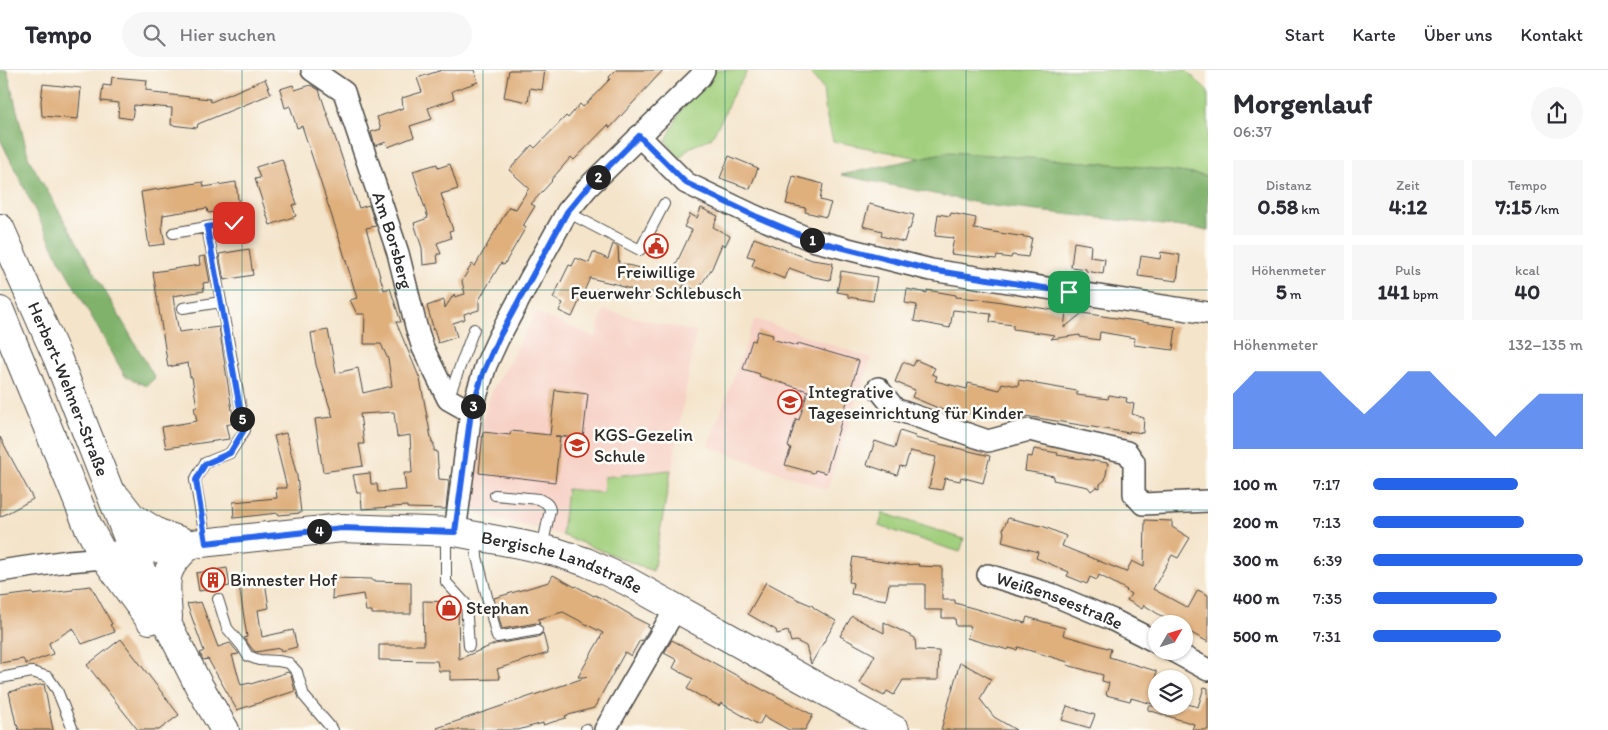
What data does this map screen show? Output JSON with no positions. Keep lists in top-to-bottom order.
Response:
{
  "streets": {
    "main road": ["Herbert-Wehner-Straße", "Bergische Landstraße"],
    "street": ["Am Borsberg", "Weißenseestraße"]
  },
  "crossings": [
    ["Herbert-Wehner-Straße", "Bergische Landstraße"]
  ],
  "places": {
    "public building": ["Freiwillige Feuerwehr Schlebusch"],
    "school or university": ["Integrative Tageseinrichtung für Kinder", "KGS-Gezelin Schule"],
    "building": ["Binnester Hof"],
    "shop": ["Stephan"]
  },
  "north": "top right",
  "page": {
    "header": "Tempo",
    "search": "Hier suchen",
    "nav": [
      "Start",
      "Karte",
      "Über uns",
      "Kontakt"
    ],
    "heading": ["Morgenlauf", "06:37"],
    "stats": [
      ["Distanz", "0.58 km"],
      ["Zeit", "4:12"],
      ["Tempo", "7:15 /km"],
      ["Höhenmeter", "5 m"],
      ["Puls", "141 bpm"],
      ["kcal", "40"]
    ],
    "pins": [
      "2",
      "1",
      "3",
      "5",
      "4"
    ],
    "chart": ["Höhenmeter", "132–135 m"],
    "list": [
      {
        "name": "100 m",
        "note": "7:17"
      },
      {
        "name": "200 m",
        "note": "7:13"
      },
      {
        "name": "300 m",
        "note": "6:39"
      },
      {
        "name": "400 m",
        "note": "7:35"
      },
      {
        "name": "500 m",
        "note": "7:31"
      }
    ]
  }
}
